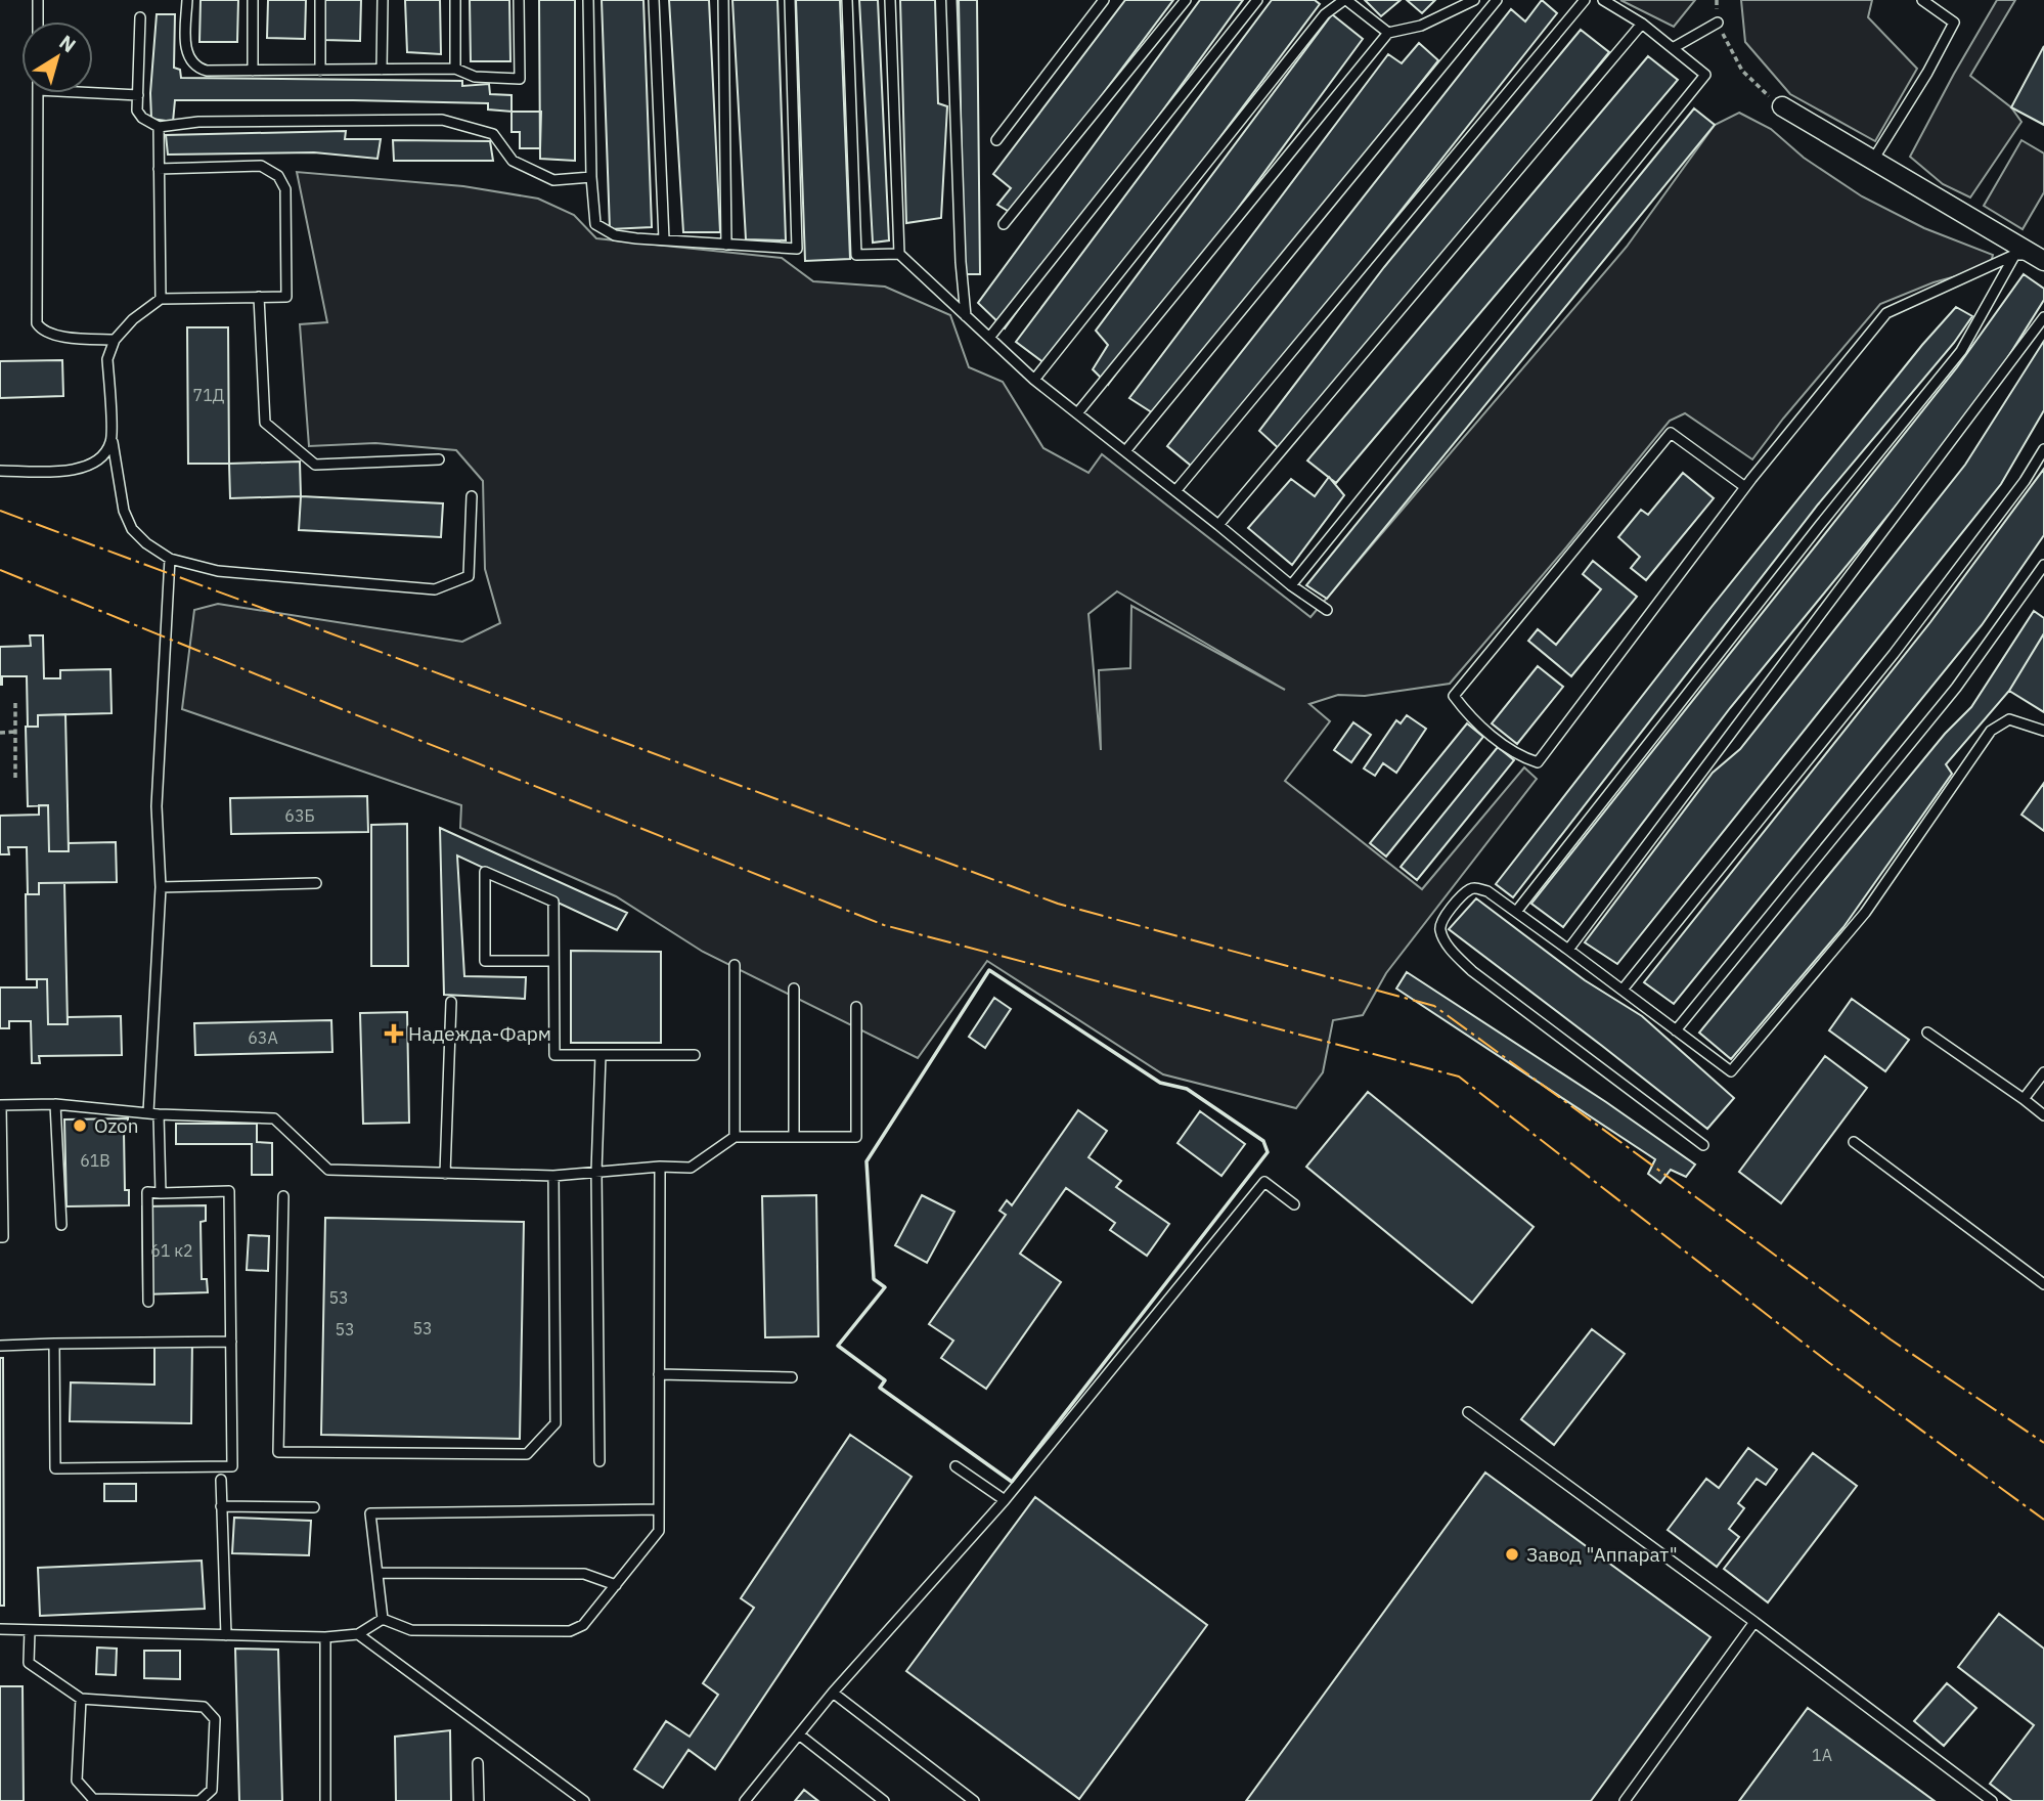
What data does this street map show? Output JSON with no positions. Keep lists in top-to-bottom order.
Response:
{
  "places": {
    "health": ["Надежда-Фарм"],
    "other": ["Ozon", "Завод \"Аппарат\""]
  },
  "house_numbers": [
    "71Д",
    "63Б",
    "63А",
    "61В",
    "61 к2",
    "53",
    "53",
    "53",
    "1А"
  ],
  "north": "top right"
}
